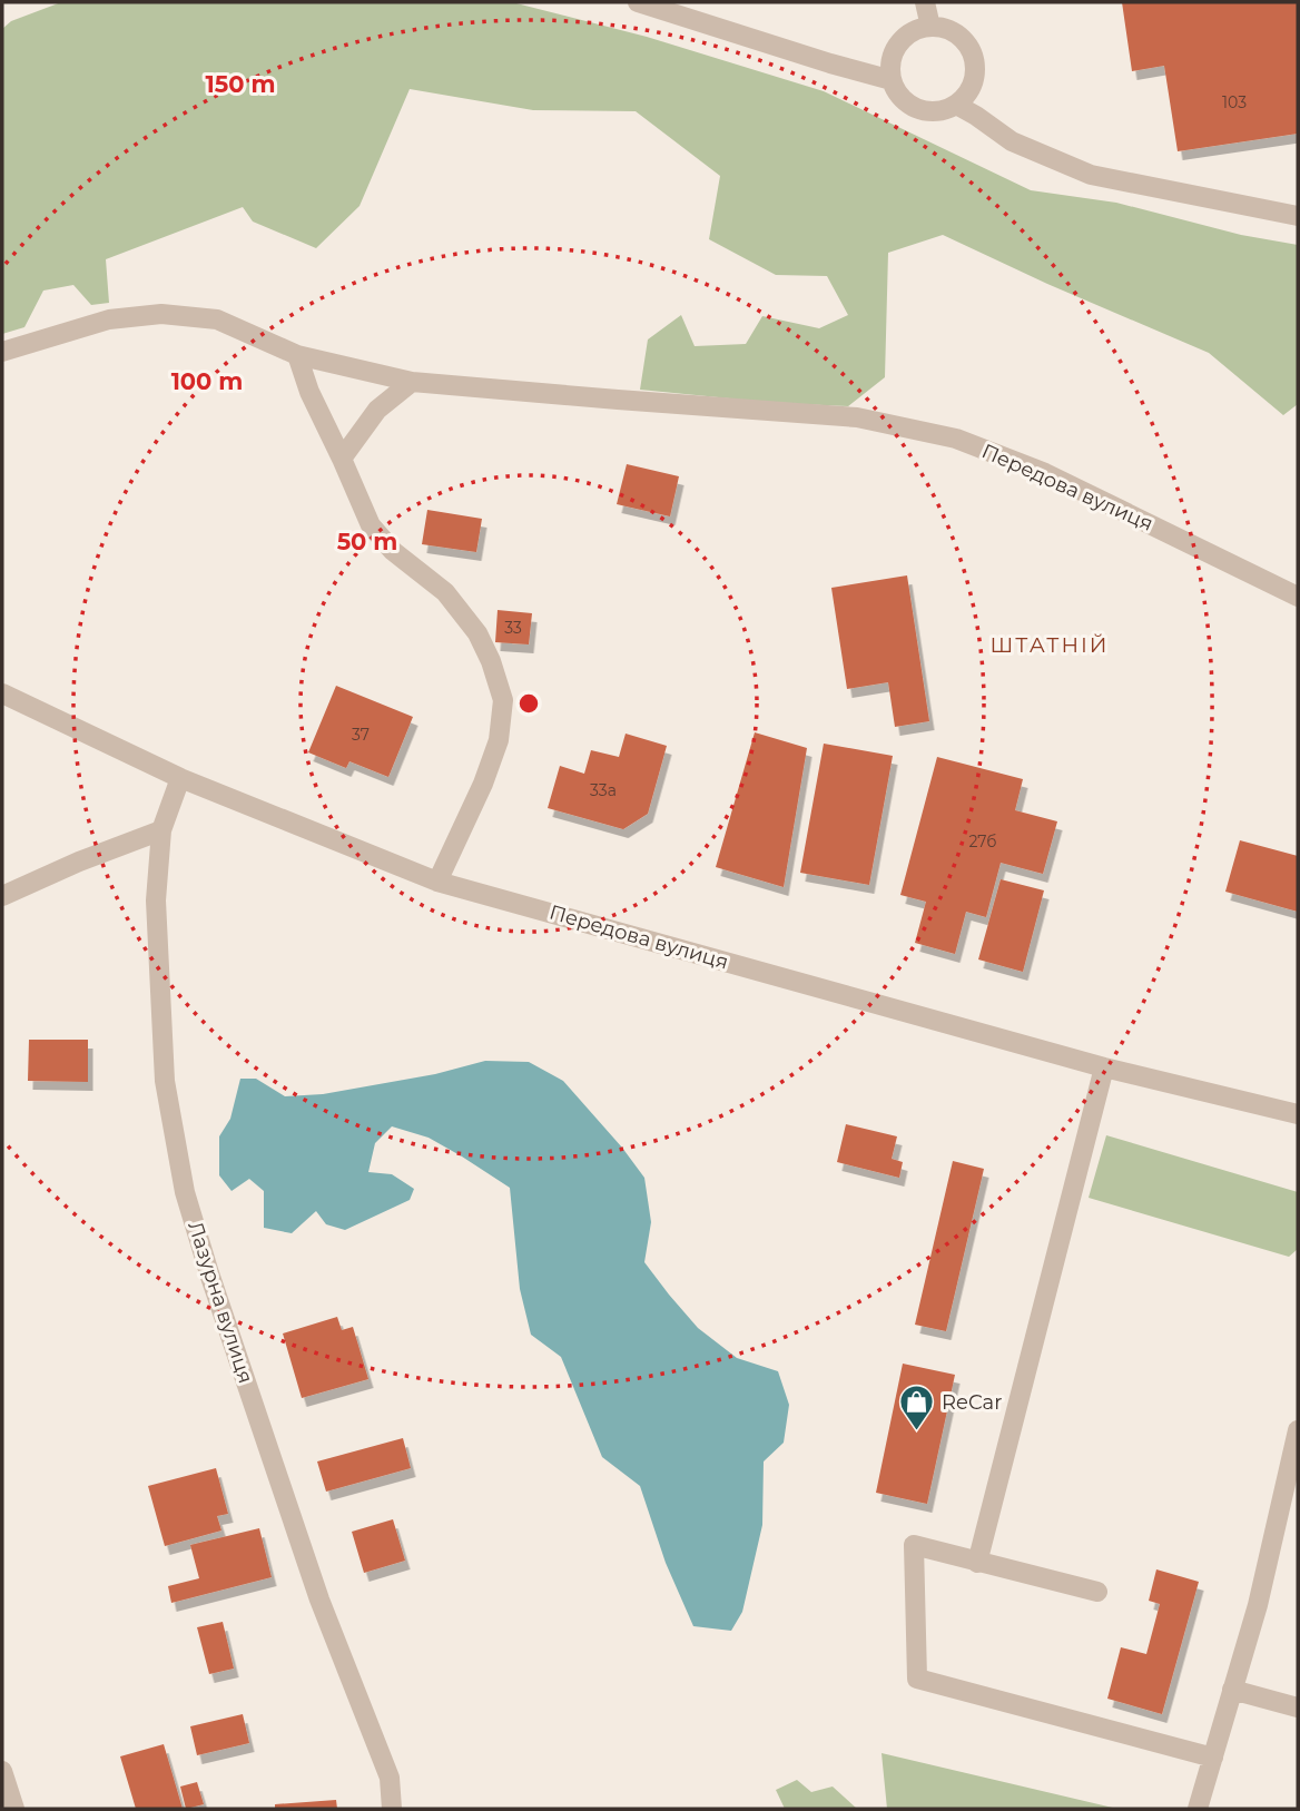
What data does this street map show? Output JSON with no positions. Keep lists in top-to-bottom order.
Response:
{
  "streets": {
    "street": ["Передова вулиця", "Лазурна вулиця"]
  },
  "crossings": [
    ["Передова вулиця", "Лазурна вулиця"]
  ],
  "districts": ["ШТАТНІЙ"],
  "places": {
    "shop": ["ReCar"]
  },
  "house_numbers": [
    "103",
    "33",
    "37",
    "33а",
    "27б"
  ],
  "rings": ["150 m", "100 m", "50 m"]
}
